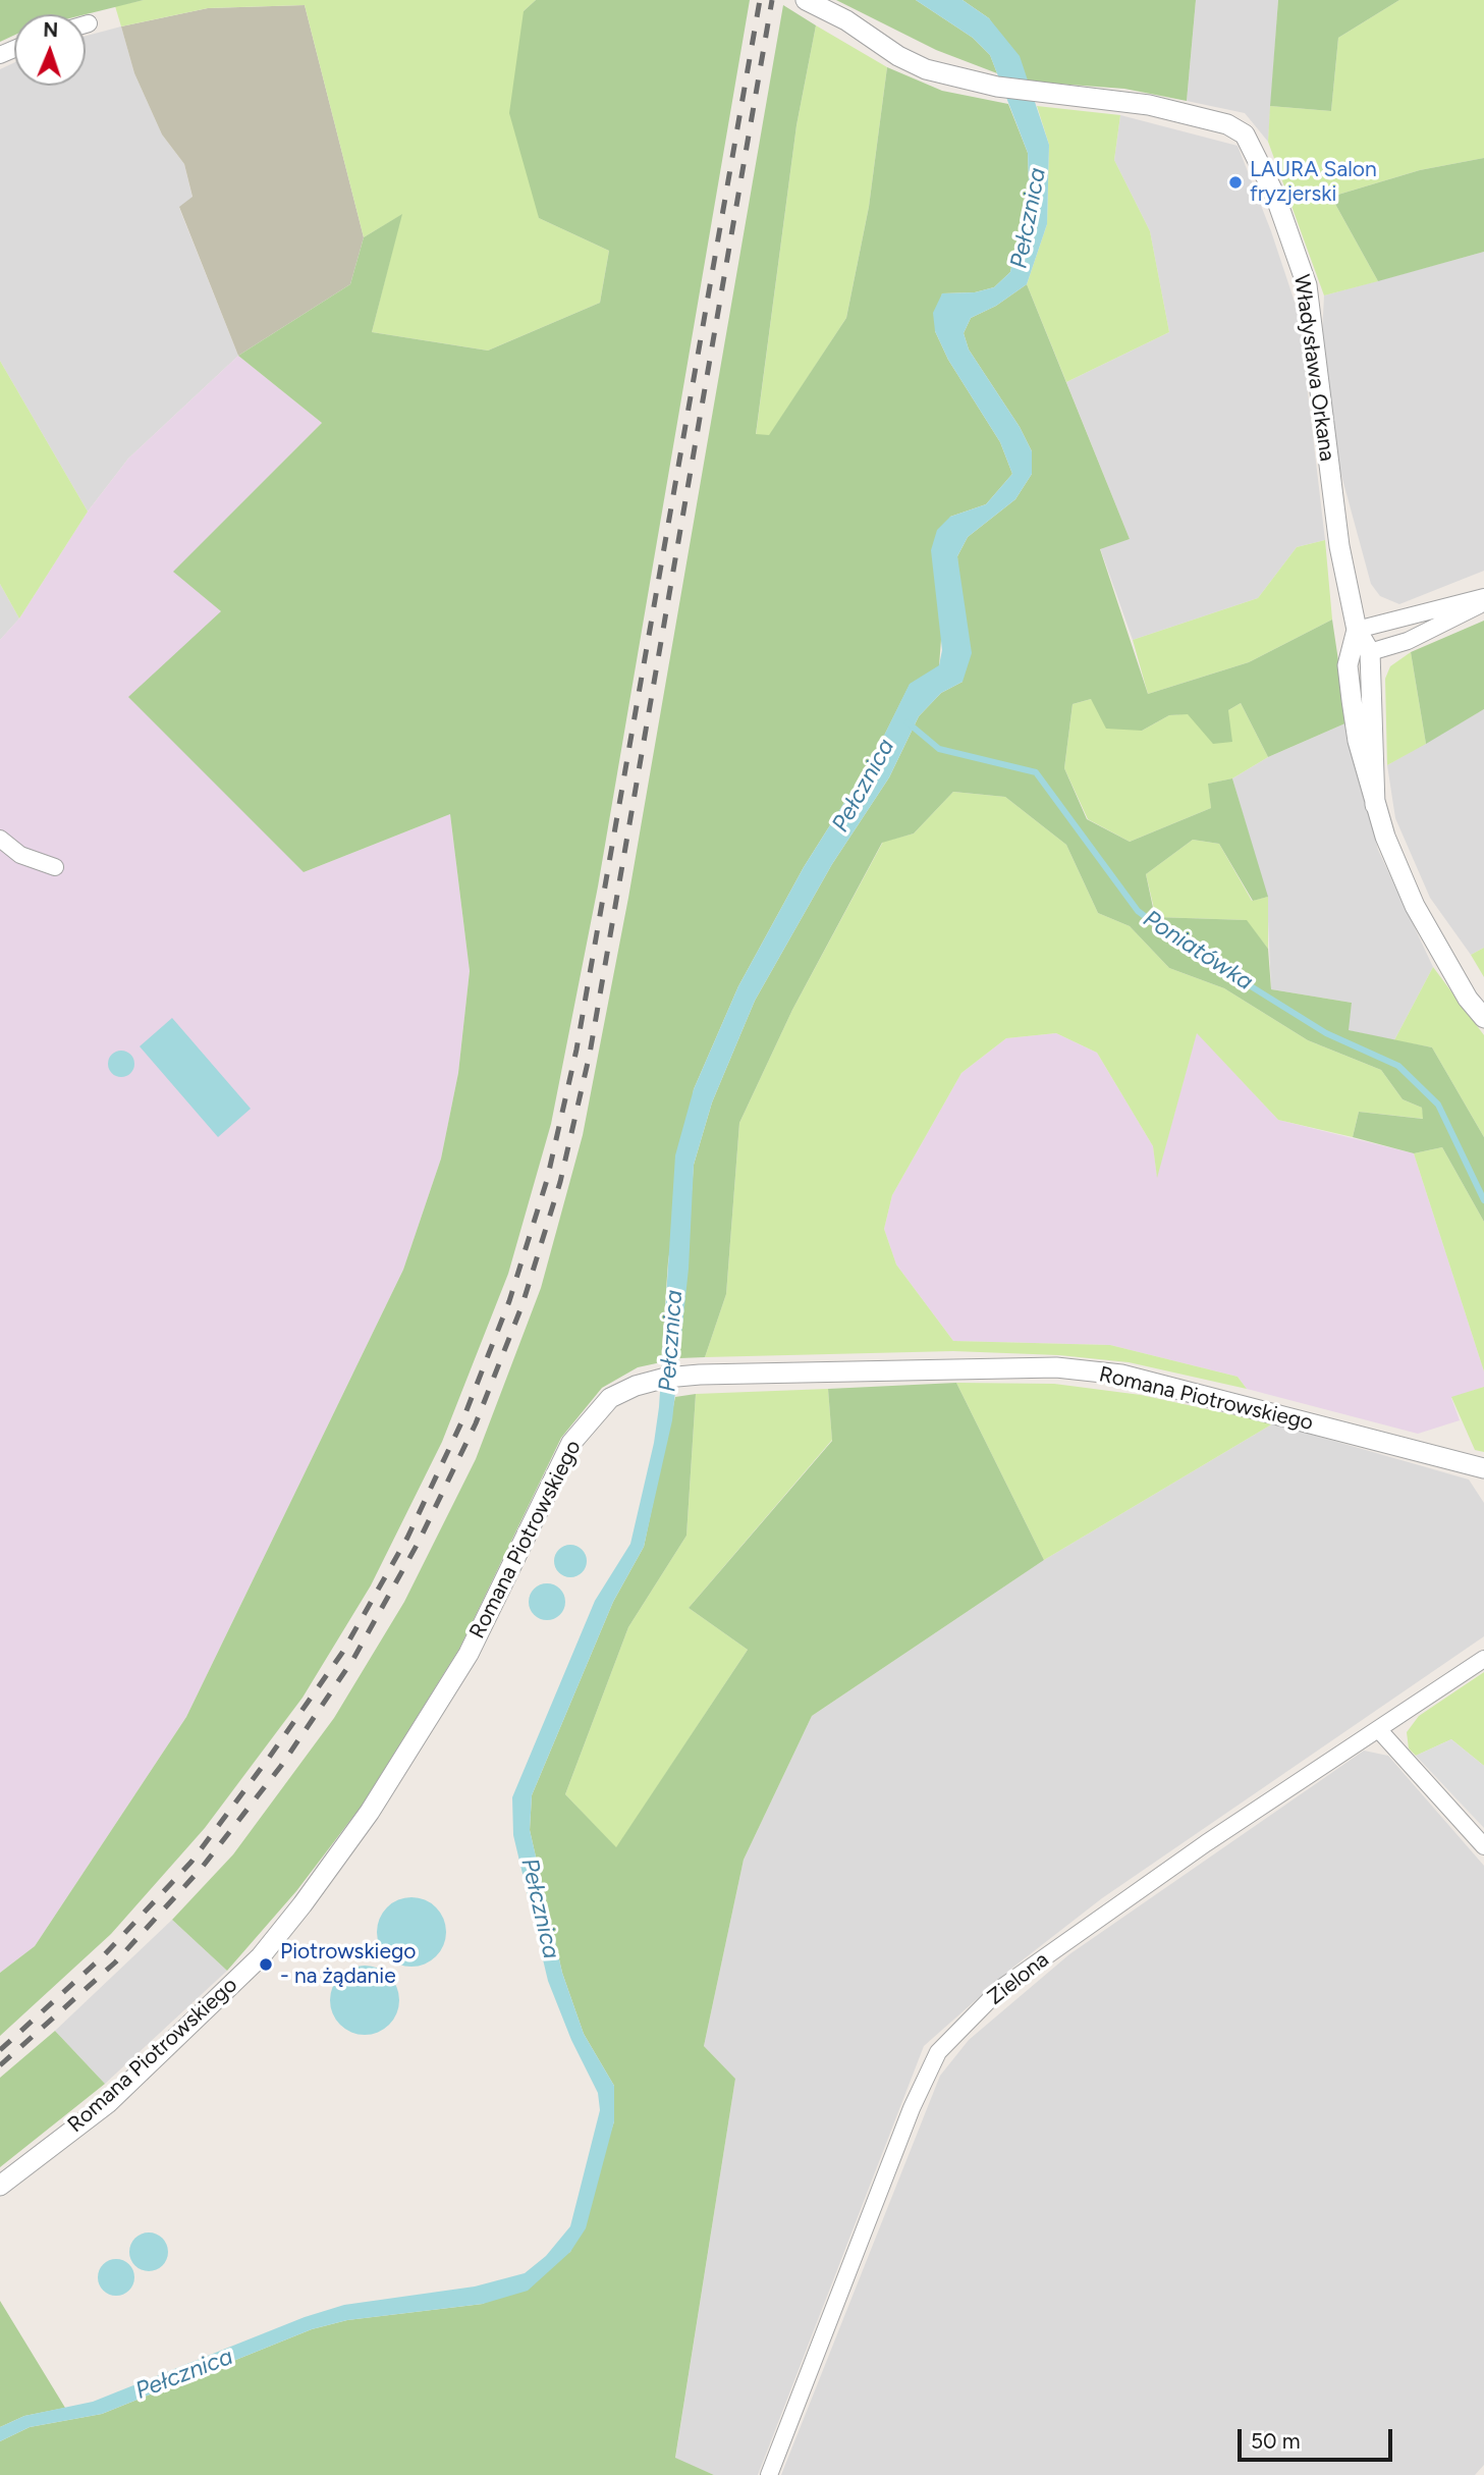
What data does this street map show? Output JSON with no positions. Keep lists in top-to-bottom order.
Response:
{
  "streets": {
    "street": ["Władysława Orkana", "Romana Piotrowskiego", "Zielona"]
  },
  "water": ["Pełcznica", "Poniatówka"],
  "places": ["LAURA Salon fryzjerski", "Piotrowskiego - na żądanie"],
  "scale_bar": "50 m",
  "north": "top"
}
